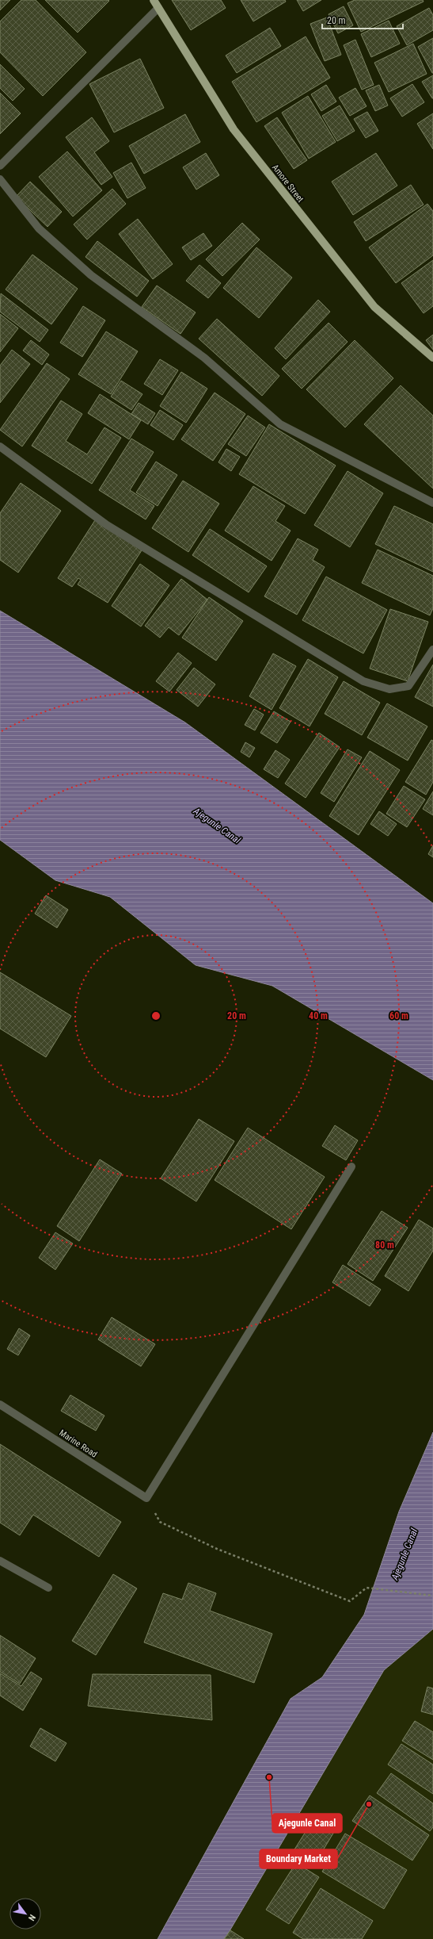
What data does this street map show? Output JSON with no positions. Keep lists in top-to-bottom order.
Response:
{
  "streets": {
    "main road": ["Amore Street"],
    "street": ["Marine Road"]
  },
  "water": ["Ajegunle Canal"],
  "places": ["Ajegunle Canal", "Boundary Market"],
  "scale_bar": "20 m",
  "north": "bottom right",
  "rings": [
    "20 m",
    "40 m",
    "60 m",
    "80 m"
  ]
}
